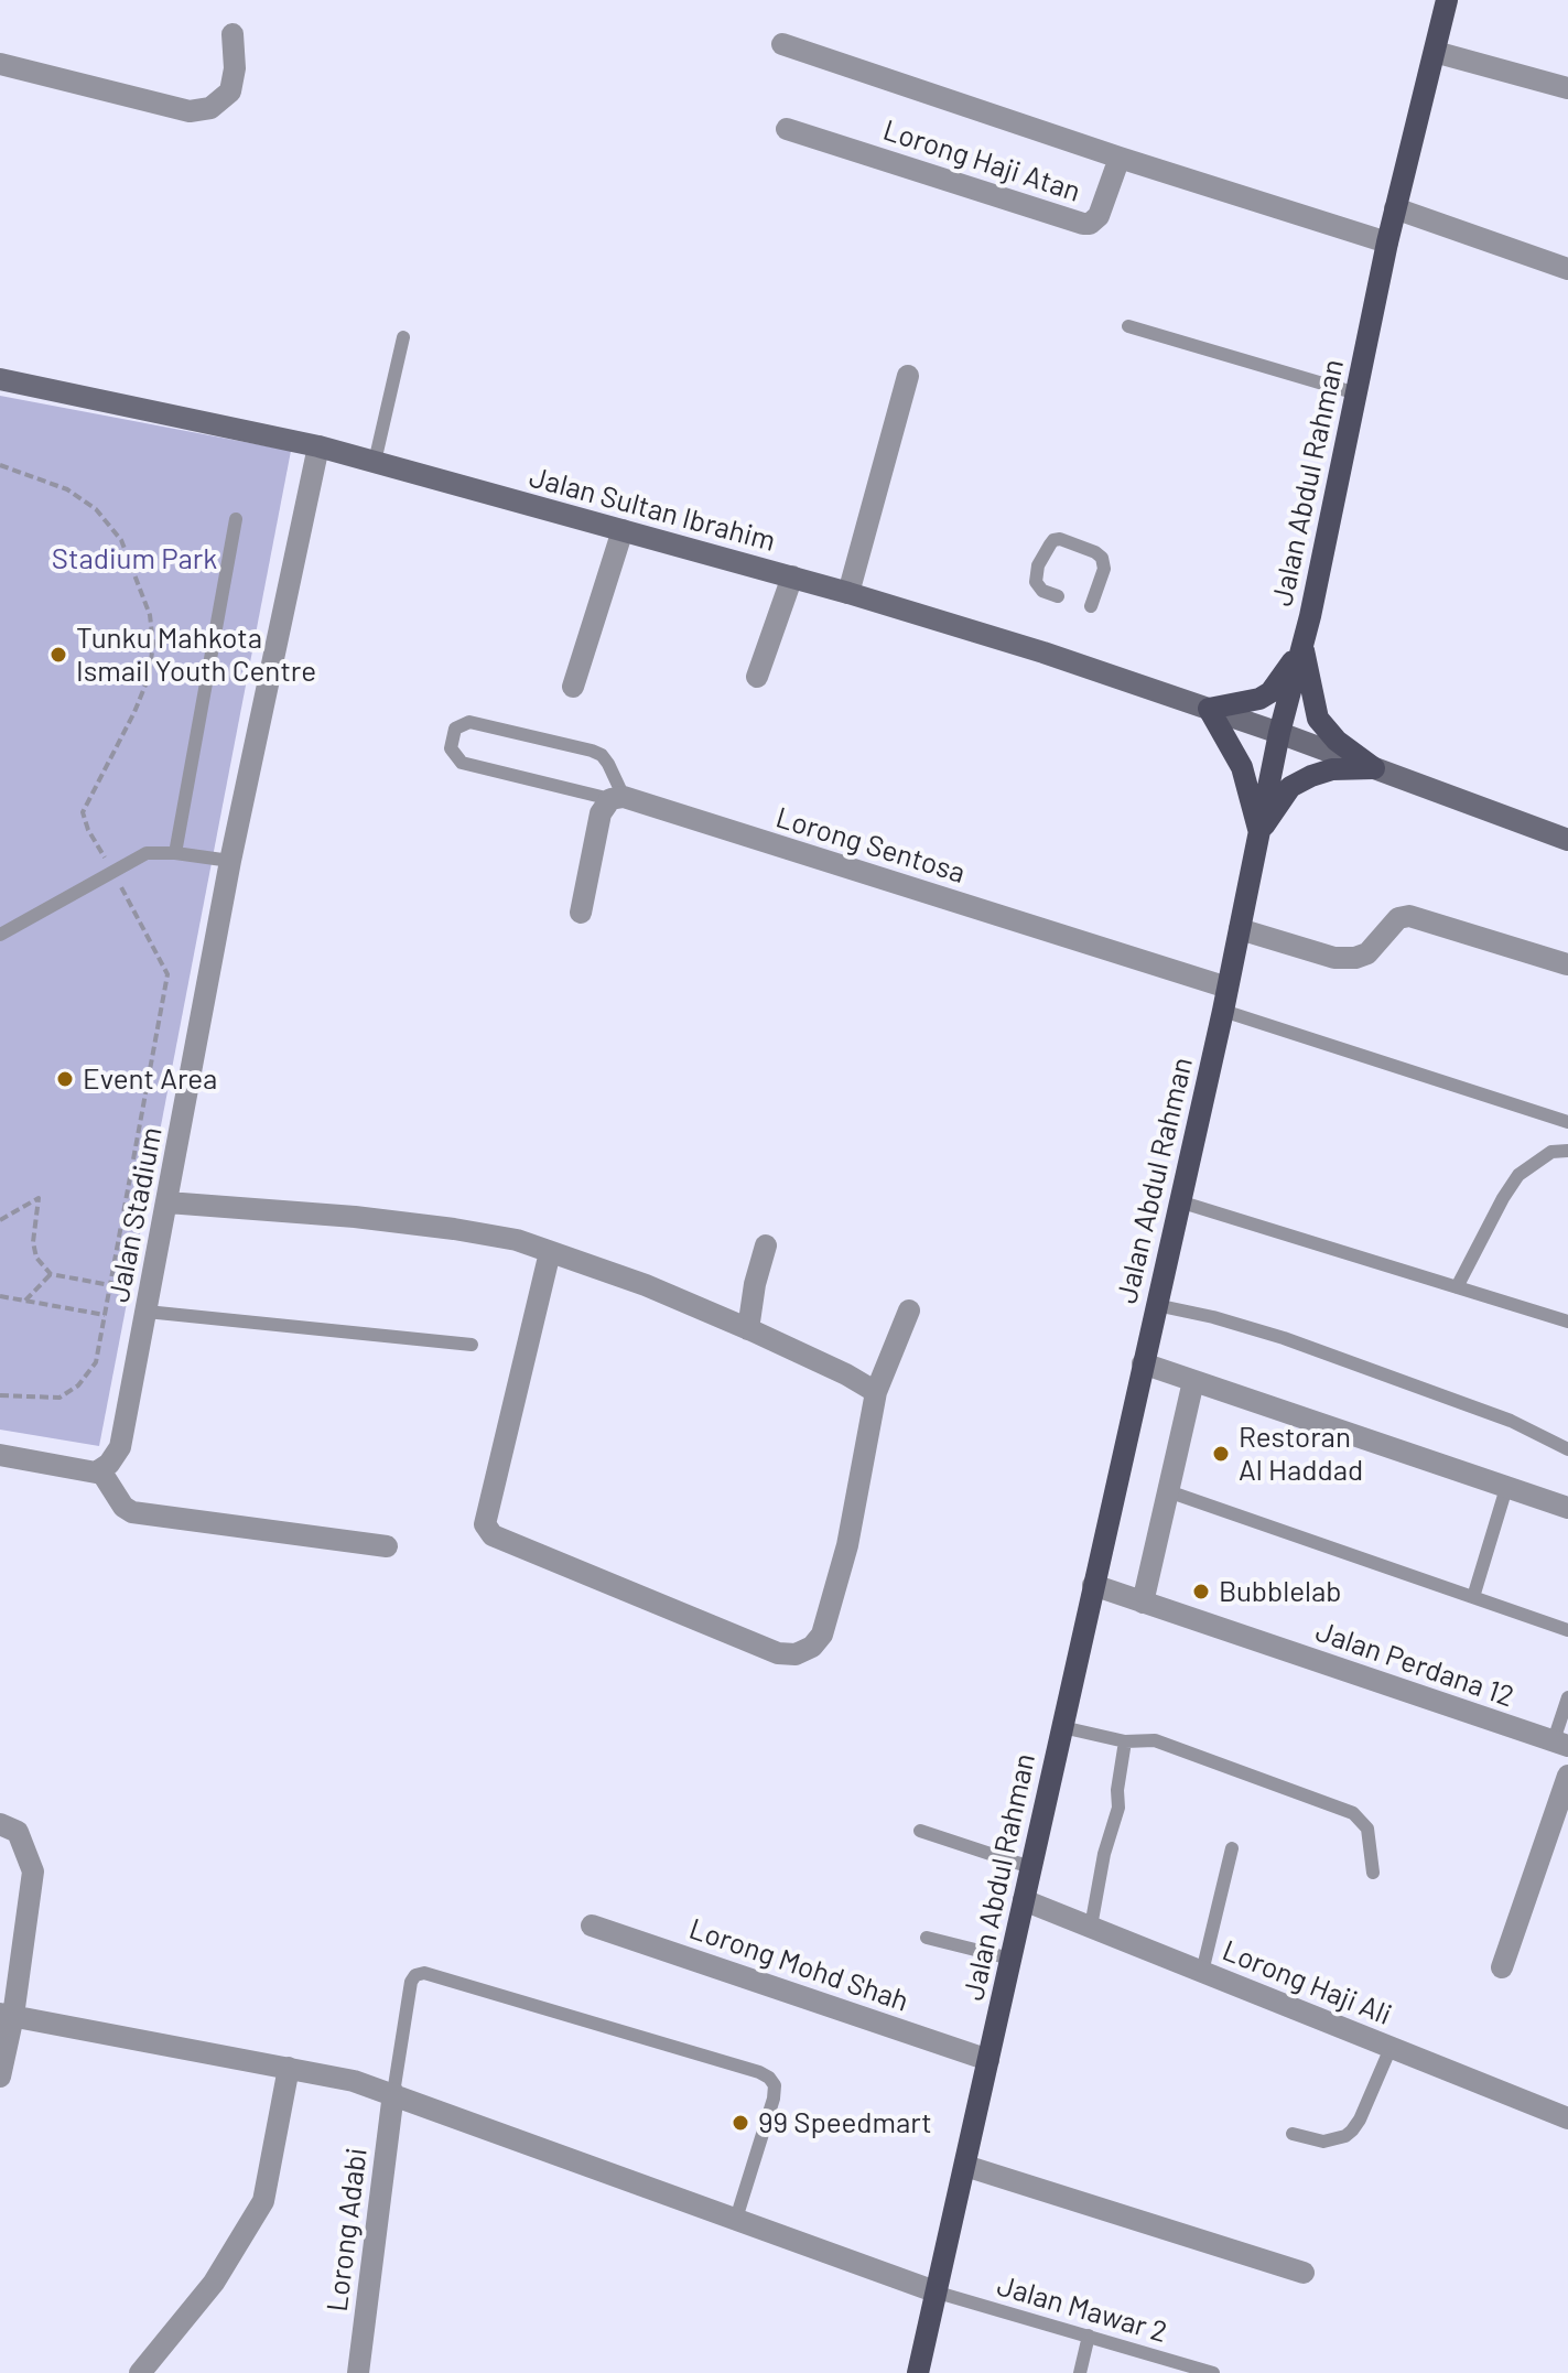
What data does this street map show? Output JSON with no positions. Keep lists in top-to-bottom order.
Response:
{
  "streets": {
    "main road": ["Jalan Abdul Rahman"],
    "street": [
      "Lorong Haji Atan",
      "Jalan Sultan Ibrahim",
      "Lorong Sentosa",
      "Jalan Stadium",
      "Jalan Perdana 12",
      "Lorong Mohd Shah",
      "Lorong Haji Ali",
      "Lorong Adabi"
    ],
    "lane": ["Jalan Mawar 2"]
  },
  "crossings": [
    ["Lorong Haji Atan", "Jalan Abdul Rahman"],
    ["Jalan Abdul Rahman", "Jalan Sultan Ibrahim"],
    ["Jalan Abdul Rahman", "Lorong Sentosa"],
    ["Jalan Abdul Rahman", "Jalan Perdana 12"],
    ["Jalan Abdul Rahman", "Lorong Mohd Shah"],
    ["Jalan Abdul Rahman", "Lorong Haji Ali"],
    ["Jalan Abdul Rahman", "Jalan Mawar 2"],
    ["Jalan Sultan Ibrahim", "Jalan Stadium"]
  ],
  "parks": ["Stadium Park"],
  "places": [
    "Tunku Mahkota Ismail Youth Centre",
    "Event Area",
    "Restoran Al Haddad",
    "Bubblelab",
    "99 Speedmart"
  ]
}
